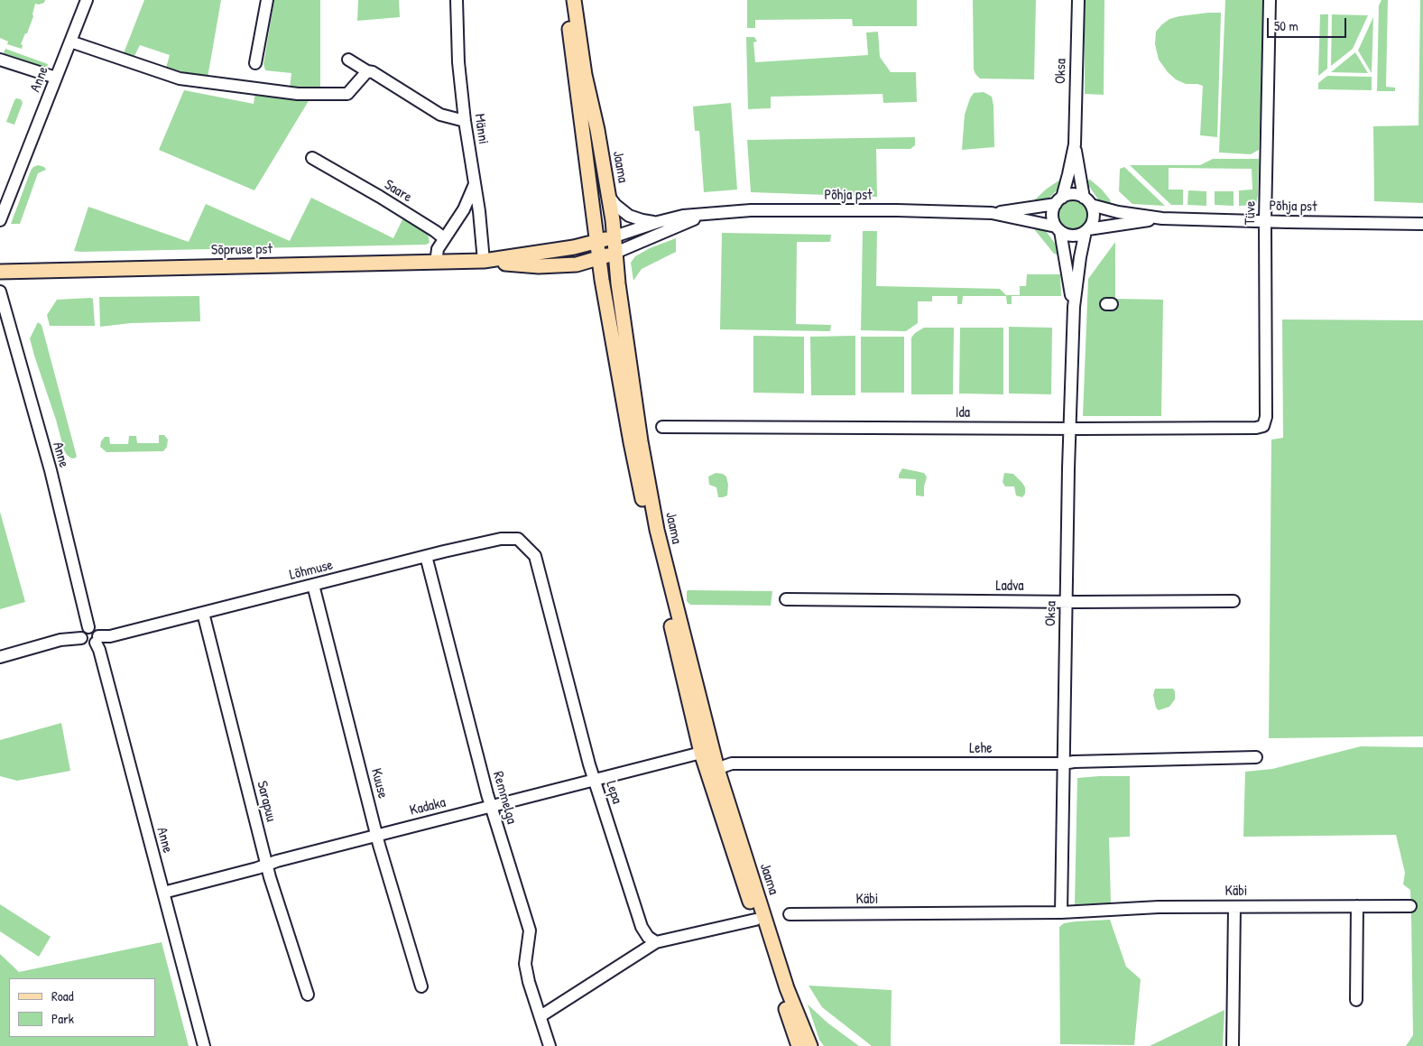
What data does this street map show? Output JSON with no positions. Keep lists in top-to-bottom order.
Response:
{
  "streets": {
    "main road": ["Jaama", "Sõpruse pst"],
    "street": [
      "Oksa",
      "Anne",
      "Männi",
      "Saare",
      "Põhja pst",
      "Tüve",
      "Ida",
      "Lõhmuse",
      "Ladva",
      "Lehe",
      "Kuuse",
      "Lepa",
      "Remmelga",
      "Sarapuu",
      "Kadaka",
      "Käbi"
    ]
  },
  "crossings": [
    ["Oksa", "Põhja pst"],
    ["Oksa", "Ida"],
    ["Oksa", "Ladva"],
    ["Oksa", "Lehe"],
    ["Oksa", "Käbi"],
    ["Anne", "Lõhmuse"],
    ["Anne", "Kadaka"],
    ["Männi", "Sõpruse pst"],
    ["Jaama", "Põhja pst"],
    ["Jaama", "Sõpruse pst"],
    ["Jaama", "Lehe"],
    ["Jaama", "Kadaka"],
    ["Põhja pst", "Tüve"],
    ["Põhja pst", "Sõpruse pst"],
    ["Tüve", "Ida"],
    ["Lõhmuse", "Kuuse"],
    ["Lõhmuse", "Lepa"],
    ["Lõhmuse", "Remmelga"],
    ["Lõhmuse", "Sarapuu"],
    ["Kuuse", "Kadaka"],
    ["Lepa", "Kadaka"],
    ["Remmelga", "Kadaka"],
    ["Sarapuu", "Kadaka"]
  ],
  "legend": ["Road", "Park"],
  "scale_bar": "50 m"
}
